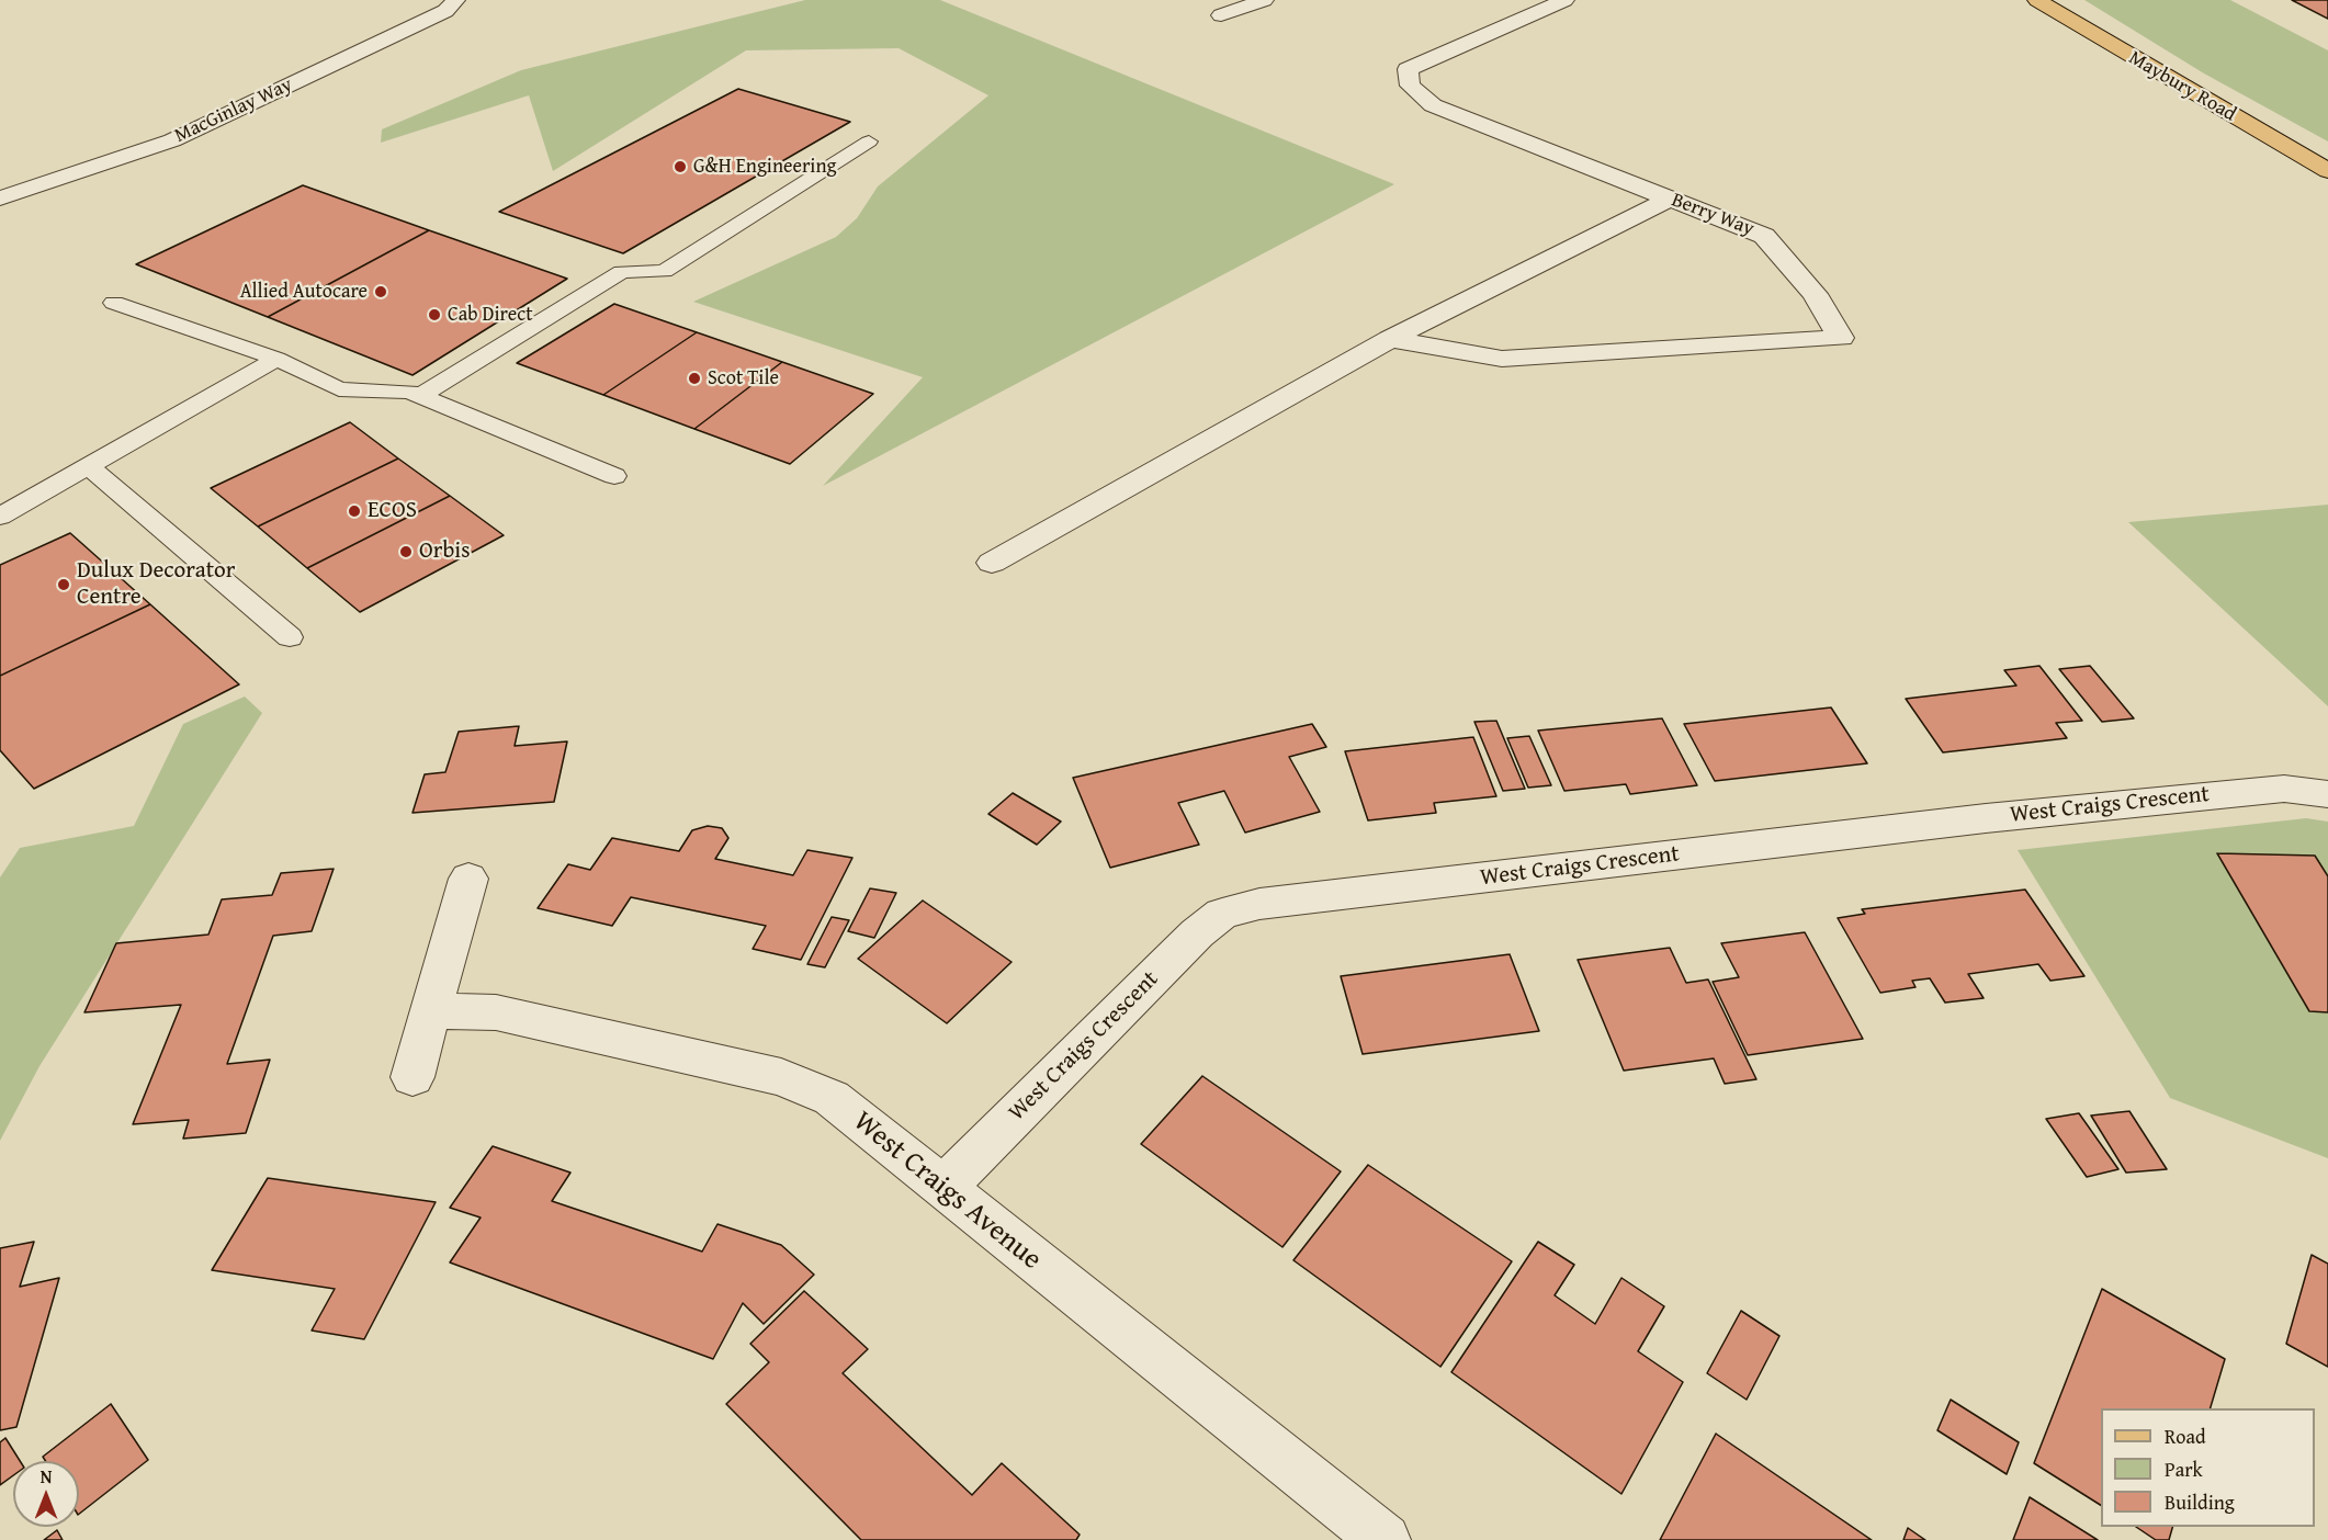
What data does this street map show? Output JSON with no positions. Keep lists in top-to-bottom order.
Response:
{
  "streets": {
    "main road": ["Maybury Road"],
    "street": [
      "MacGinlay Way",
      "Berry Way",
      "West Craigs Crescent",
      "West Craigs Avenue"
    ]
  },
  "crossings": [
    ["West Craigs Crescent", "West Craigs Avenue"]
  ],
  "places": [
    "G&H Engineering",
    "Allied Autocare",
    "Cab Direct",
    "Scot Tile",
    "ECOS",
    "Orbis",
    "Dulux Decorator Centre"
  ],
  "legend": ["Road", "Park", "Building"],
  "north": "top"
}
